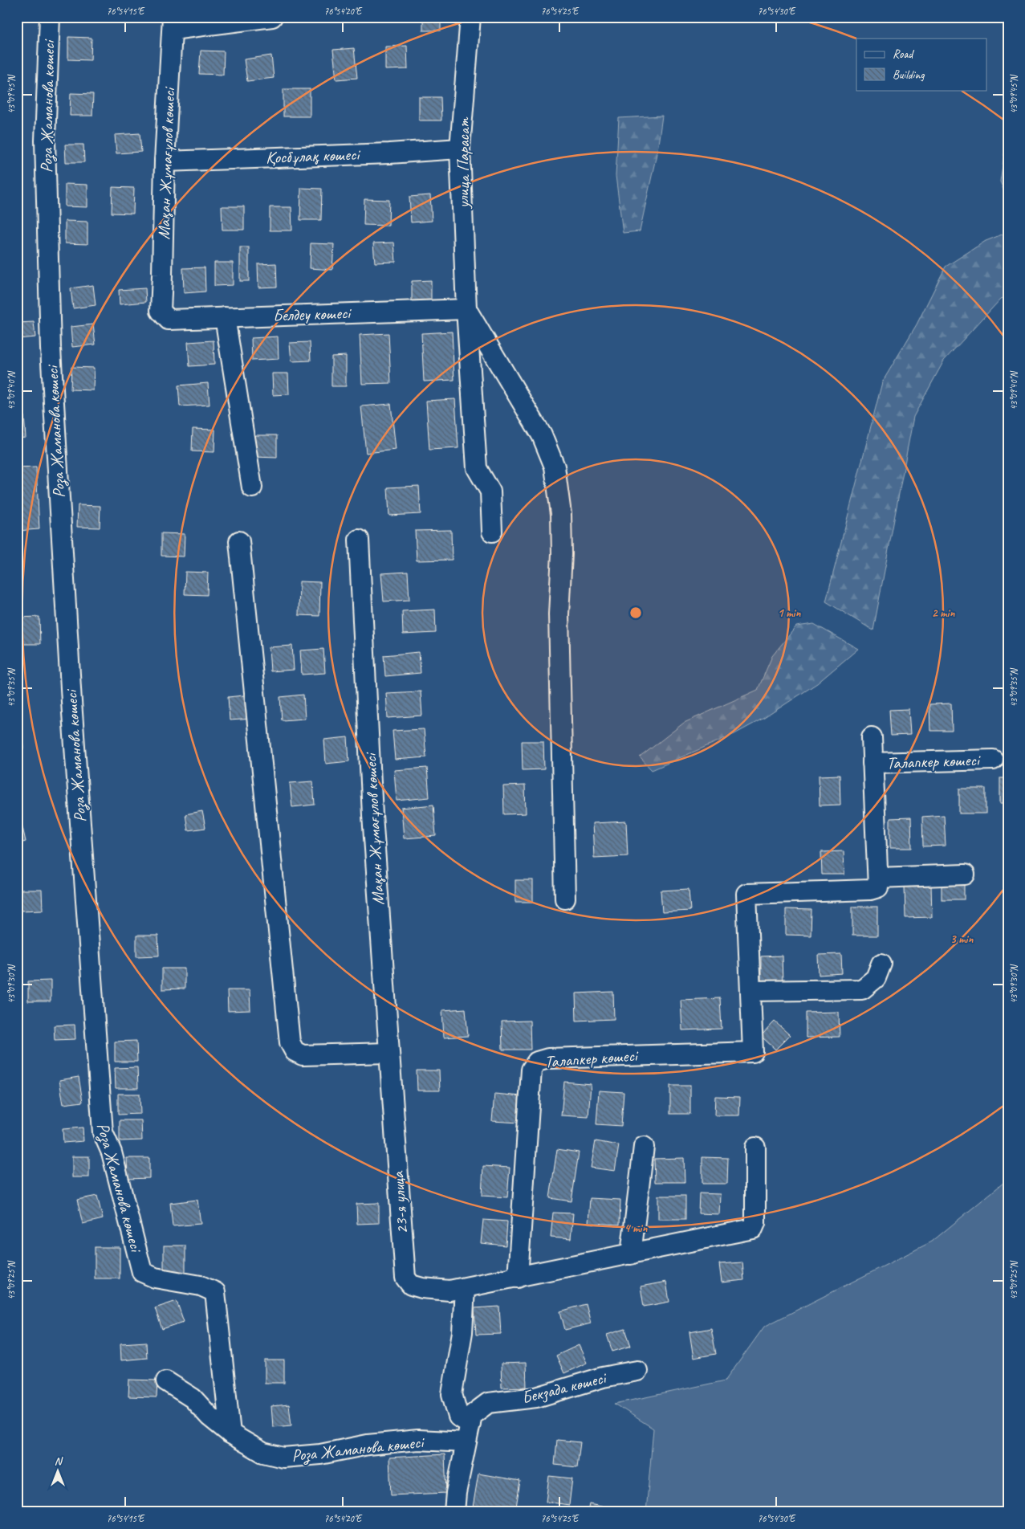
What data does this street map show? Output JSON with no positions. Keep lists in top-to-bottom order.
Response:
{
  "streets": {
    "street": [
      "Роза Жаманова көшесі",
      "Қосбұлақ көшесі",
      "улица Парасат",
      "Мақан Жұмағұлов көшесі",
      "Белдеу көшесі",
      "Талапкер көшесі",
      "23-я улица",
      "Бекзада көшесі"
    ]
  },
  "crossings": [
    ["Роза Жаманова көшесі", "Бекзада көшесі"],
    ["Қосбұлақ көшесі", "улица Парасат"],
    ["Қосбұлақ көшесі", "Мақан Жұмағұлов көшесі"],
    ["улица Парасат", "Белдеу көшесі"],
    ["Мақан Жұмағұлов көшесі", "Белдеу көшесі"],
    ["Мақан Жұмағұлов көшесі", "23-я улица"]
  ],
  "legend": ["Road", "Building"],
  "north": "top",
  "coordinates": [
    "76°54'15\"E",
    "76°54'20\"E",
    "76°54'25\"E",
    "76°54'30\"E",
    "43°09'45\"N",
    "43°09'40\"N",
    "43°09'35\"N",
    "43°09'30\"N",
    "43°09'25\"N"
  ],
  "rings": [
    "1 min",
    "2 min",
    "3 min",
    "4 min"
  ]
}
